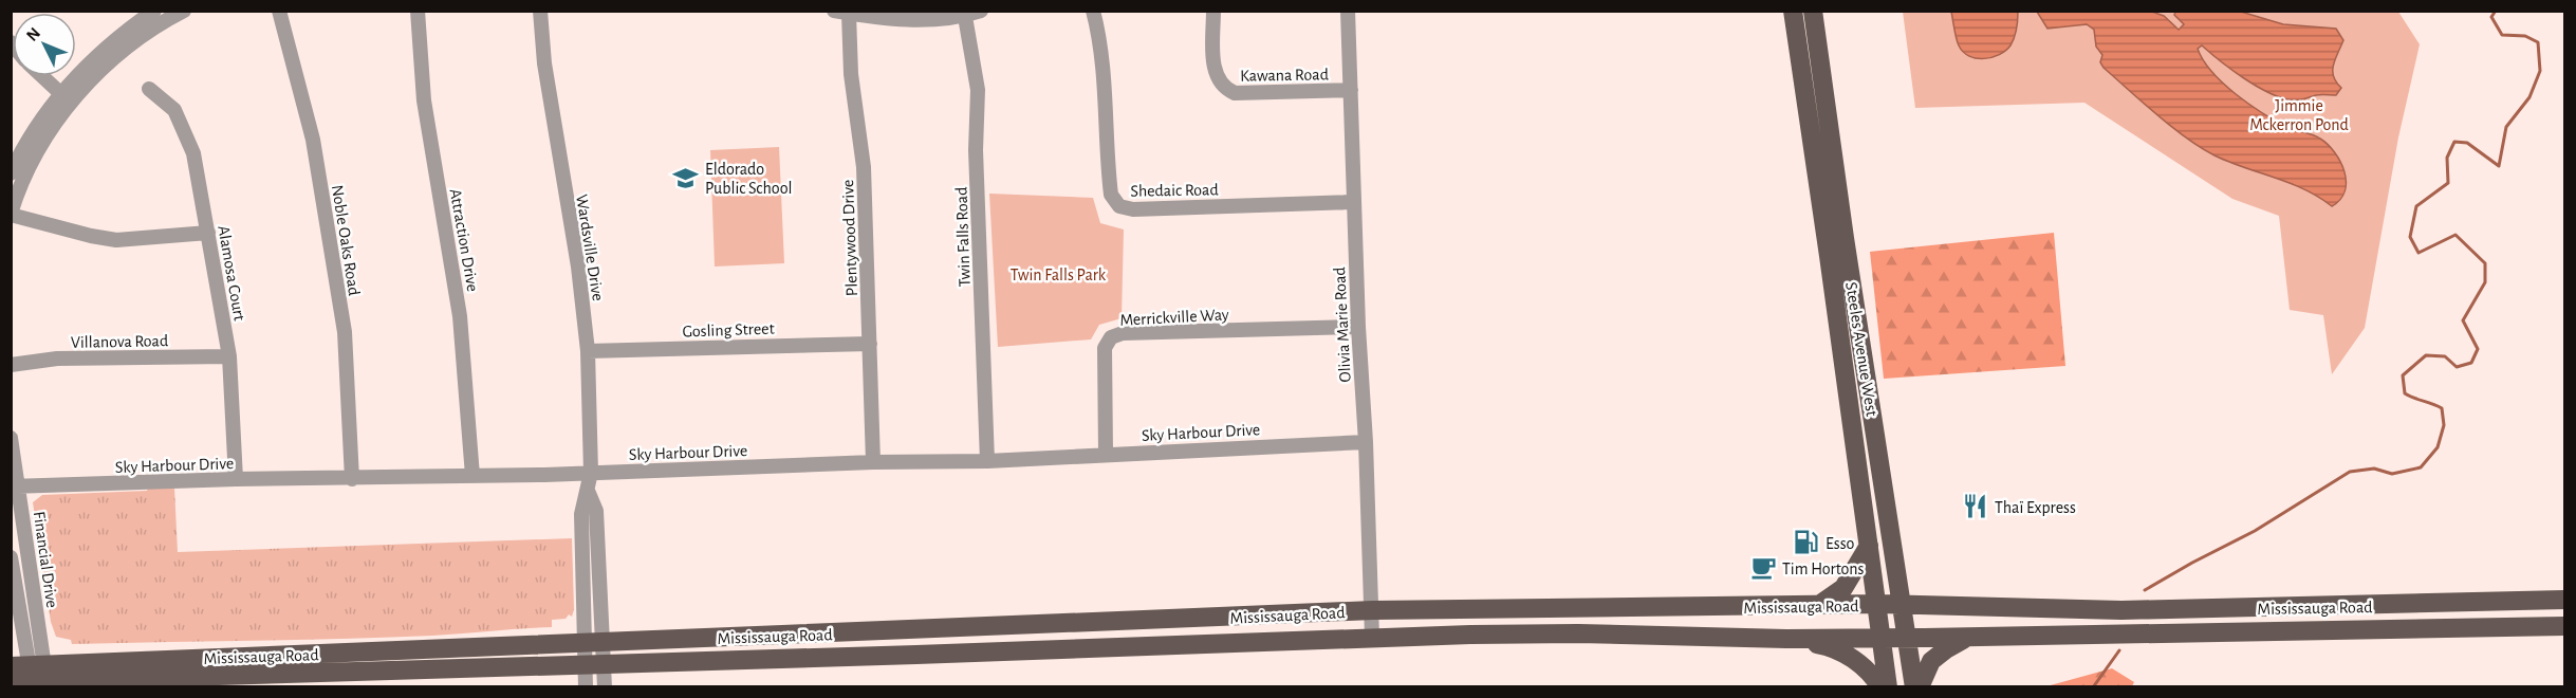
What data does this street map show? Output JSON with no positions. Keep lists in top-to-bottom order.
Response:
{
  "streets": {
    "main road": ["Steeles Avenue West", "Mississauga Road"],
    "street": [
      "Kawana Road",
      "Shedaic Road",
      "Twin Falls Road",
      "Plentywood Drive",
      "Noble Oaks Road",
      "Attraction Drive",
      "Wardsville Drive",
      "Alamosa Court",
      "Merrickville Way",
      "Olivia Marie Road",
      "Gosling Street",
      "Villanova Road",
      "Sky Harbour Drive",
      "Financial Drive"
    ]
  },
  "crossings": [
    ["Kawana Road", "Olivia Marie Road"],
    ["Shedaic Road", "Olivia Marie Road"],
    ["Twin Falls Road", "Sky Harbour Drive"],
    ["Plentywood Drive", "Gosling Street"],
    ["Plentywood Drive", "Sky Harbour Drive"],
    ["Noble Oaks Road", "Sky Harbour Drive"],
    ["Attraction Drive", "Sky Harbour Drive"],
    ["Wardsville Drive", "Gosling Street"],
    ["Wardsville Drive", "Sky Harbour Drive"],
    ["Wardsville Drive", "Mississauga Road"],
    ["Alamosa Court", "Villanova Road"],
    ["Alamosa Court", "Sky Harbour Drive"],
    ["Merrickville Way", "Olivia Marie Road"],
    ["Merrickville Way", "Sky Harbour Drive"],
    ["Olivia Marie Road", "Sky Harbour Drive"],
    ["Olivia Marie Road", "Mississauga Road"],
    ["Steeles Avenue West", "Mississauga Road"],
    ["Sky Harbour Drive", "Financial Drive"],
    ["Financial Drive", "Mississauga Road"]
  ],
  "parks": ["Jimmie Mckerron Pond", "Twin Falls Park"],
  "places": {
    "school or university": ["Eldorado Public School"],
    "restaurant": ["Thaï Express"],
    "fuel station": ["Esso"],
    "cafe": ["Tim Hortons"]
  },
  "north": "top left"
}
